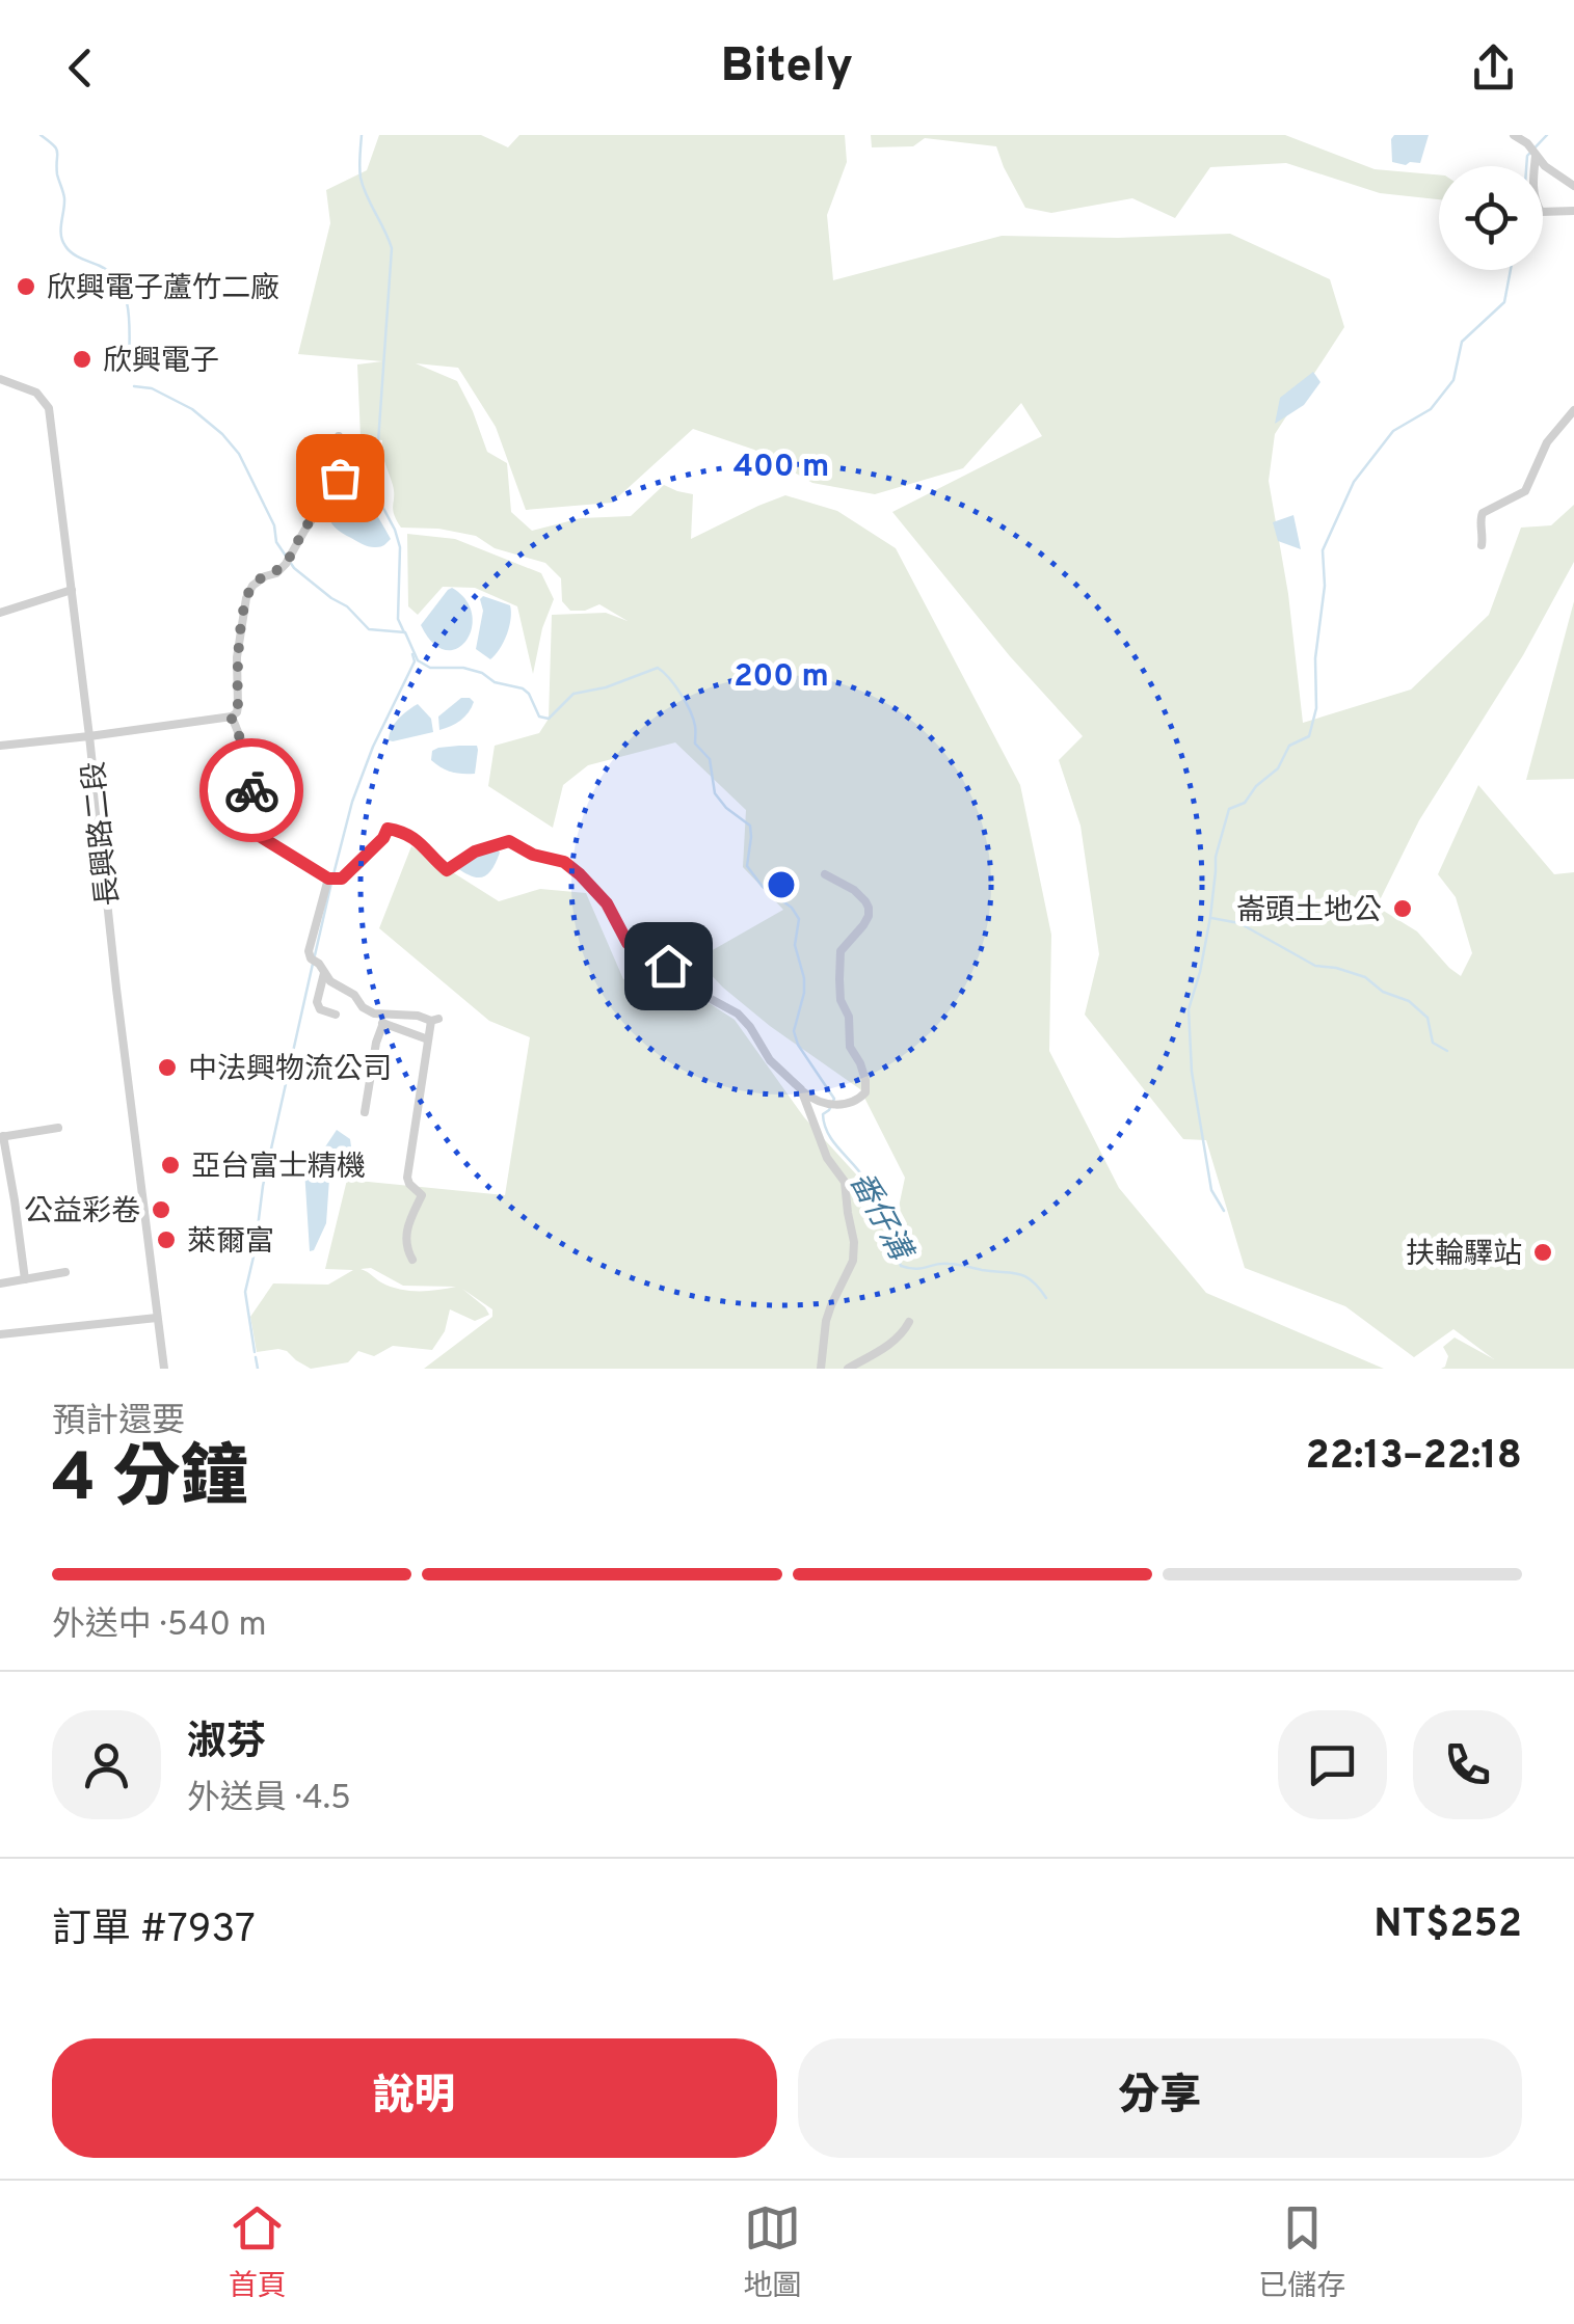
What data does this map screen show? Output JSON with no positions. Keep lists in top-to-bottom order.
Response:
{
  "streets": {
    "street": ["長興路二段"]
  },
  "water": ["番仔溝"],
  "places": [
    "欣興電子蘆竹二廠",
    "欣興電子",
    "崙頭土地公",
    "中法興物流公司",
    "亞台富士精機",
    "公益彩卷",
    "萊爾富",
    "扶輪驛站"
  ],
  "page": {
    "header": "Bitely",
    "heading": ["4 分鐘", "預計還要", "22:13–22:18"],
    "panel": [
      "淑芬",
      "外送員 · 4.5",
      "訂單 #7937",
      "NT$252"
    ],
    "bar": "外送中 · 540 m",
    "buttons": ["說明", "分享"],
    "tabs": ["首頁", "地圖", "已儲存"]
  },
  "rings": ["400 m", "200 m"]
}
